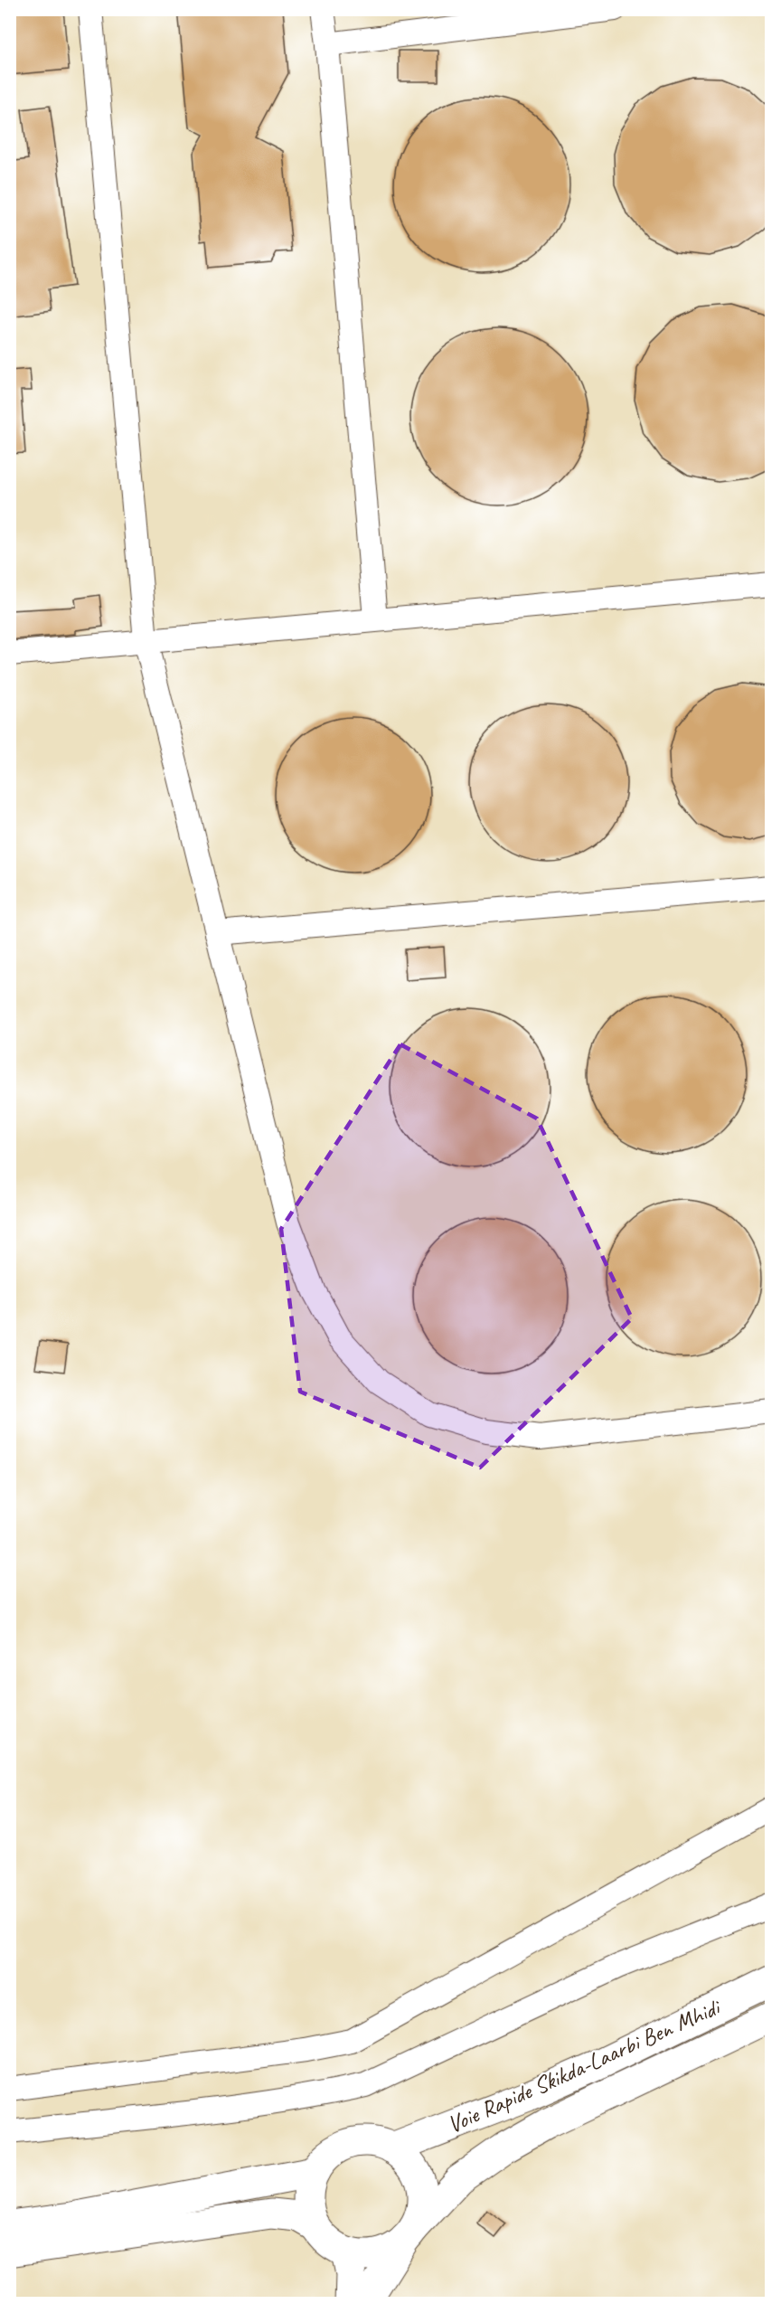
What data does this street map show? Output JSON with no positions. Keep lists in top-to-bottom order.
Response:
{
  "streets": {
    "main road": ["Voie Rapide Skikda-Laarbi Ben Mhidi"]
  }
}
